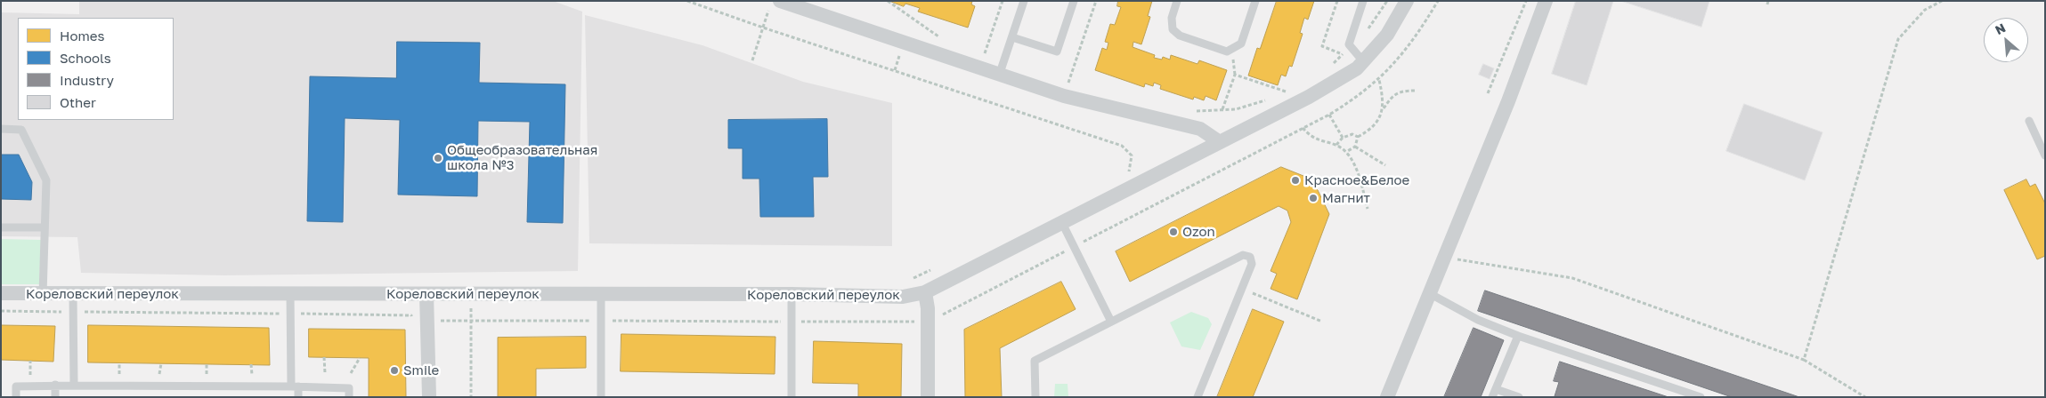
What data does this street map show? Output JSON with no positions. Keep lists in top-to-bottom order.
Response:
{
  "streets": {
    "street": ["Кореловский переулок"]
  },
  "places": [
    "Общеобразовательная школа №3",
    "Красное&Белое",
    "Магнит",
    "Ozon",
    "Smile"
  ],
  "legend": [
    "Homes",
    "Schools",
    "Industry",
    "Other"
  ],
  "north": "top left"
}
